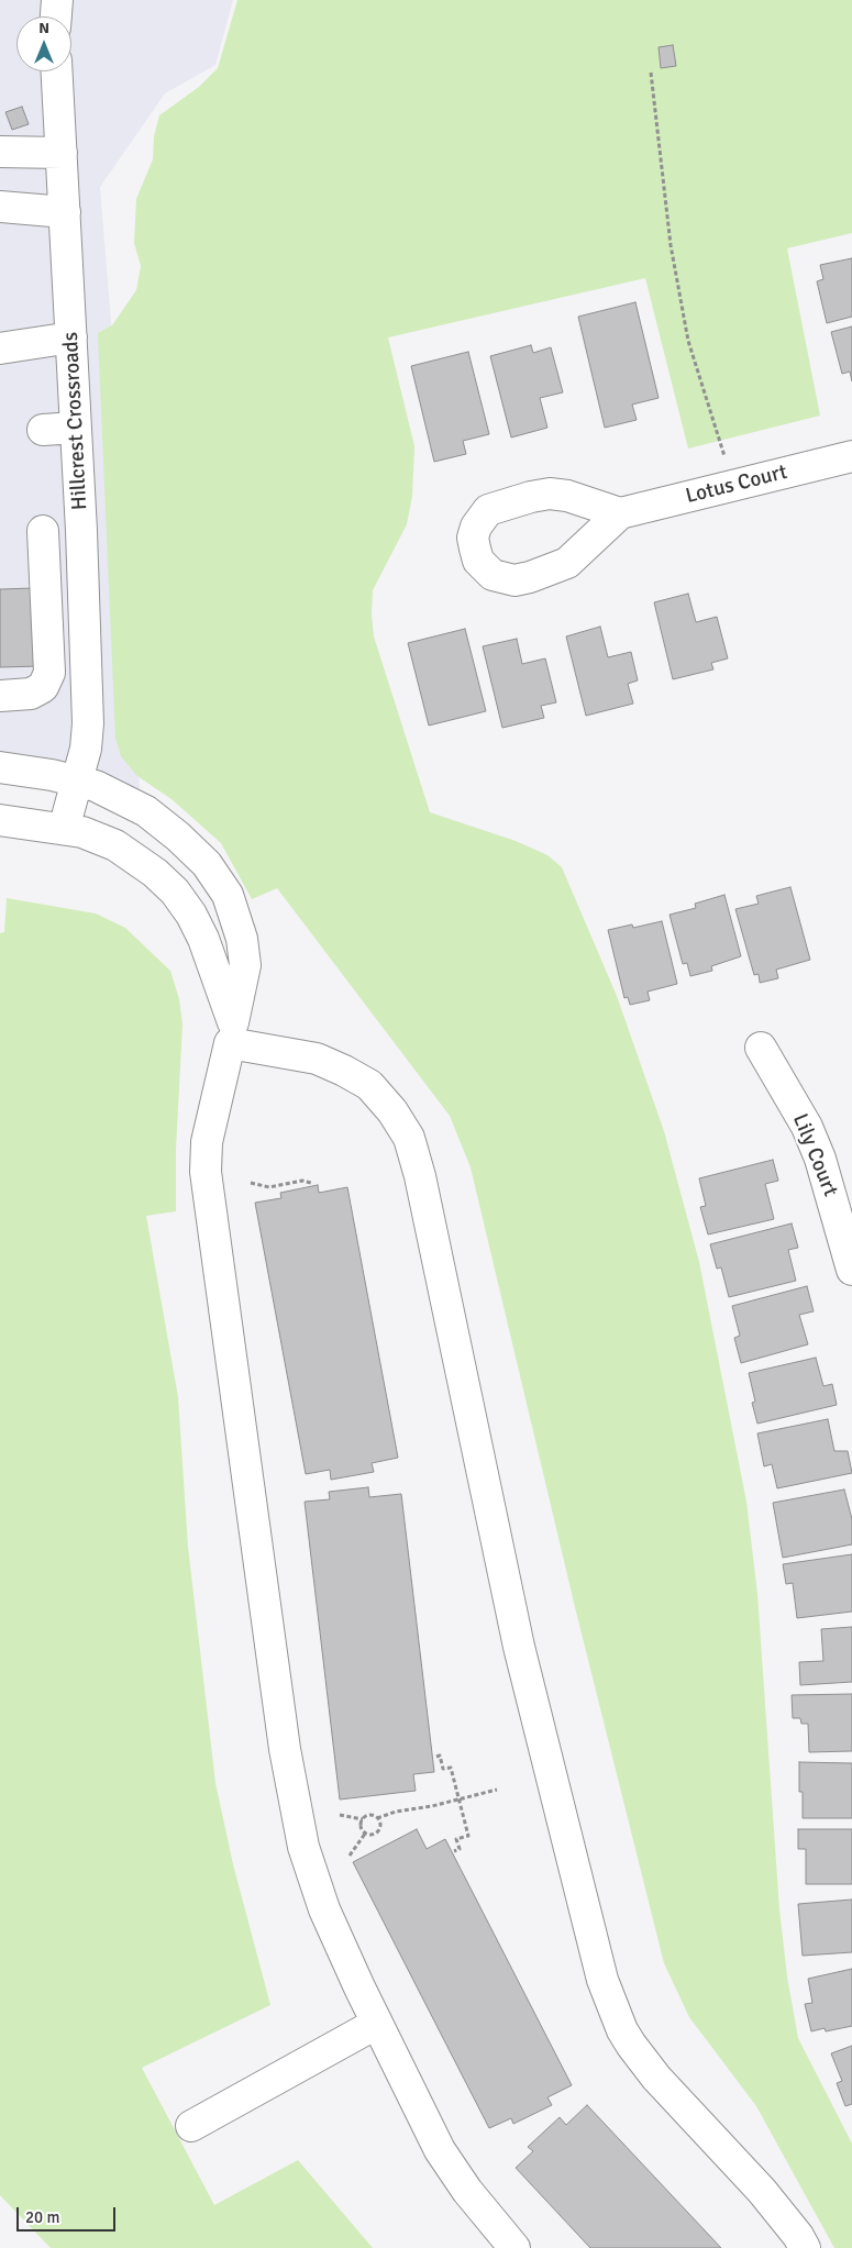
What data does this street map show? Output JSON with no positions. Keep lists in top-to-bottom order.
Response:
{
  "streets": {
    "street": ["Hillcrest Crossroads", "Lotus Court", "Lily Court"]
  },
  "scale_bar": "20 m",
  "north": "top"
}
